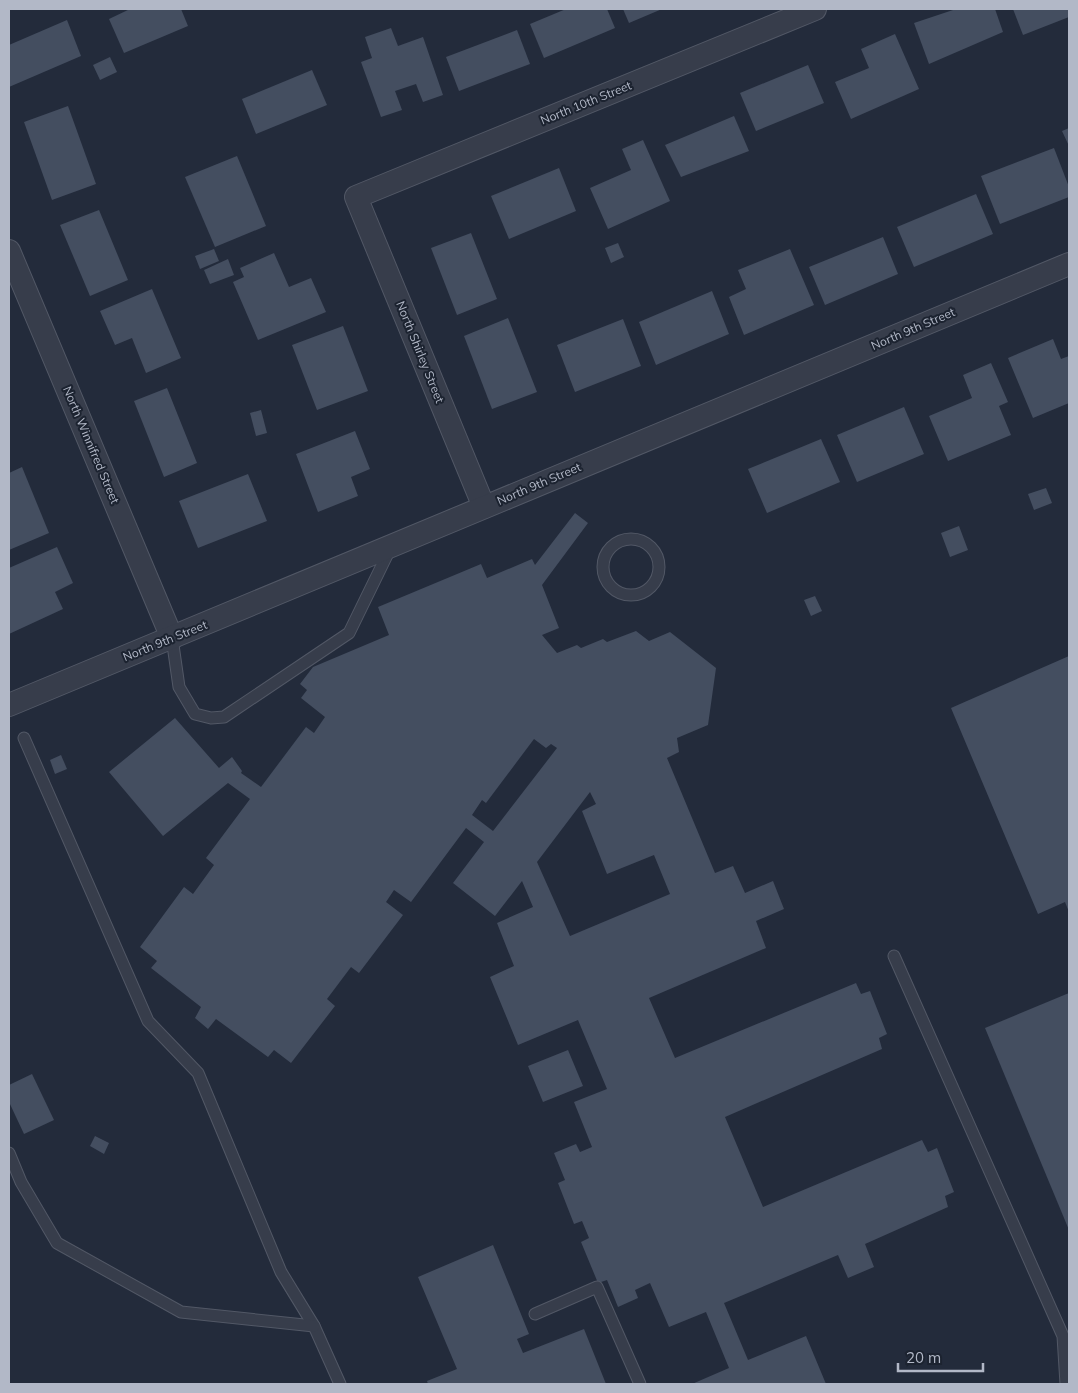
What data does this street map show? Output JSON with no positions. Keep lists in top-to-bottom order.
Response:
{
  "streets": {
    "street": [
      "North 10th Street",
      "North 9th Street",
      "North Shirley Street",
      "North Winnifred Street"
    ]
  },
  "crossings": [
    ["North 10th Street", "North Shirley Street"],
    ["North 9th Street", "North Shirley Street"],
    ["North 9th Street", "North Winnifred Street"]
  ],
  "scale_bar": "20 m"
}
